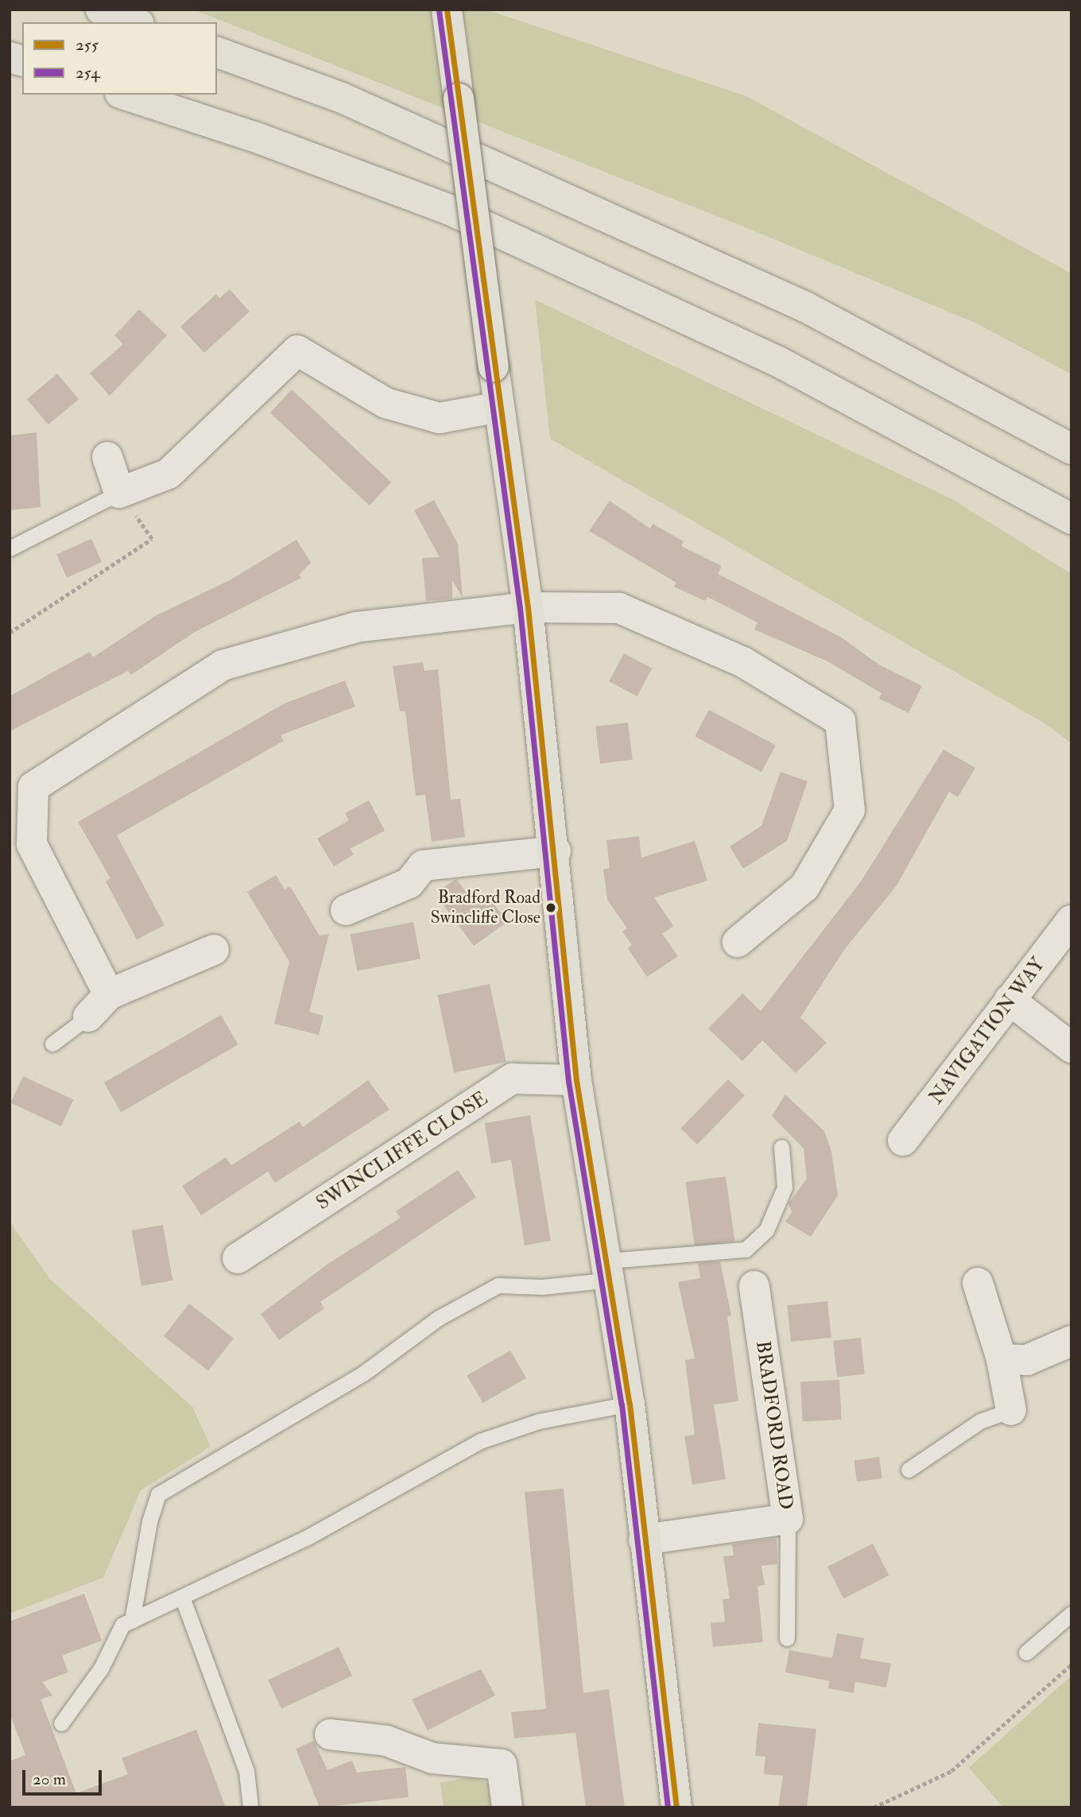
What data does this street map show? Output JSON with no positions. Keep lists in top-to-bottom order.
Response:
{
  "streets": {
    "street": ["NAVIGATION WAY", "SWINCLIFFE CLOSE", "BRADFORD ROAD"]
  },
  "places": ["Bradford Road Swincliffe Close"],
  "lines": ["transit line 255", "transit line 254"],
  "legend": ["255", "254"],
  "scale_bar": "20 m"
}
